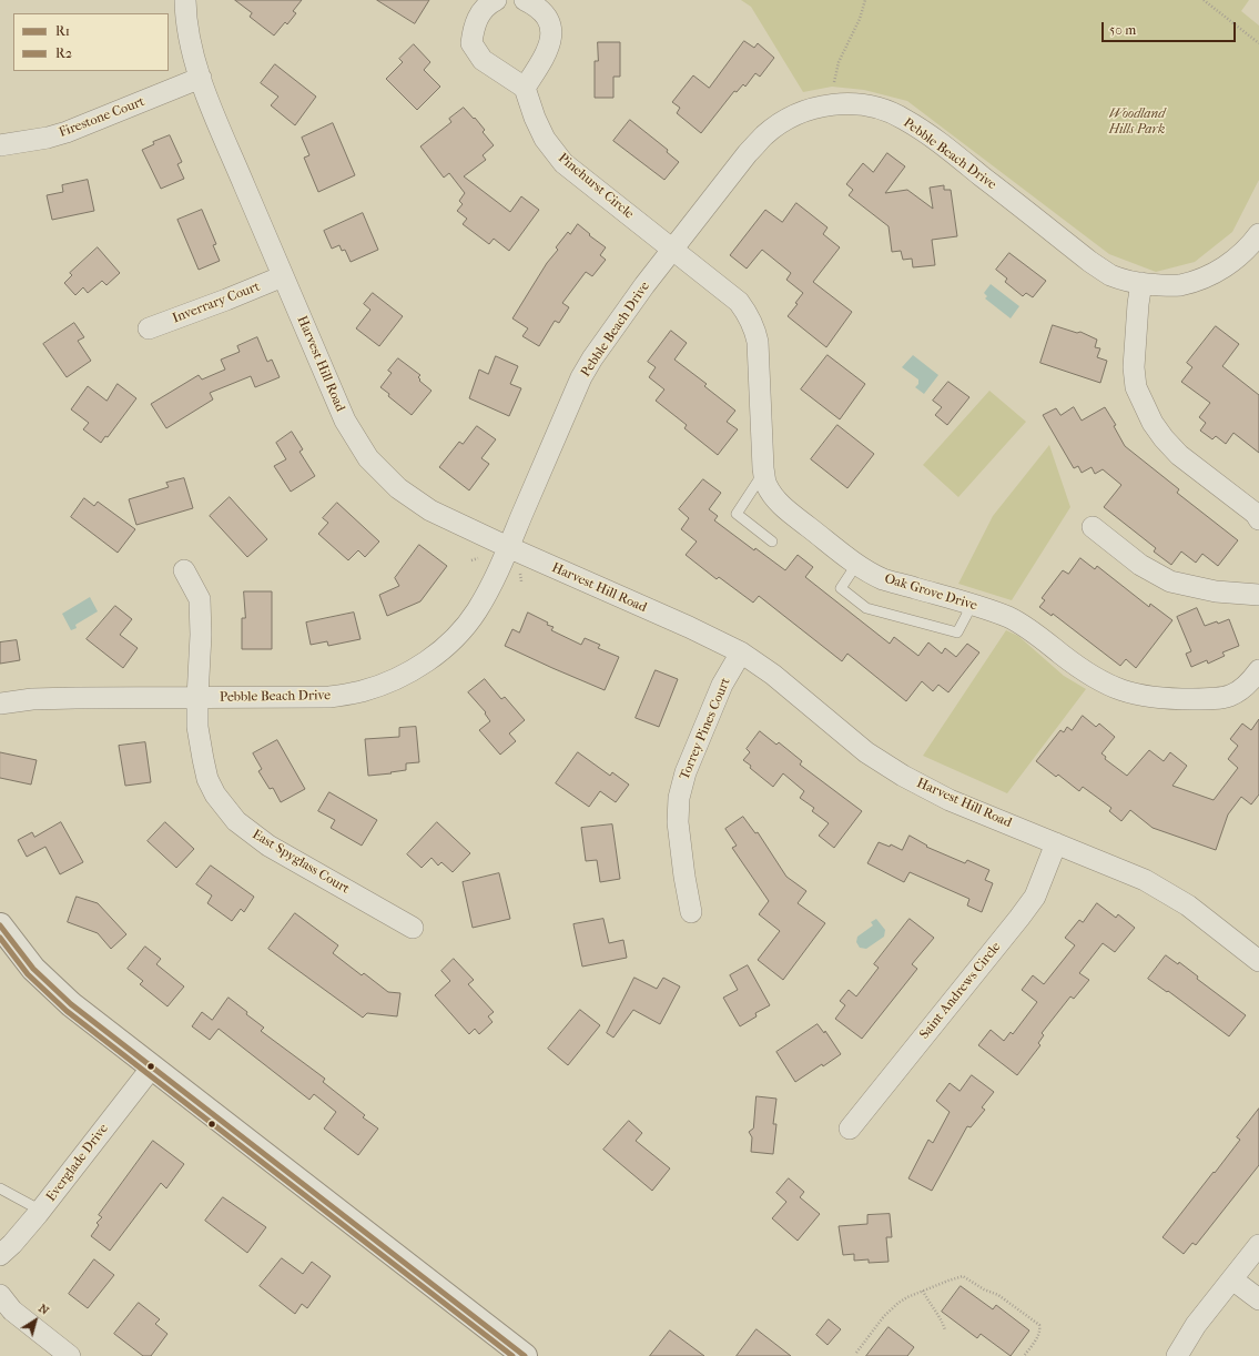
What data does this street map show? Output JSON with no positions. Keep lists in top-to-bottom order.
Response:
{
  "streets": {
    "street": [
      "Firestone Court",
      "Pebble Beach Drive",
      "Pinehurst Circle",
      "Inverrary Court",
      "Harvest Hill Road",
      "Oak Grove Drive",
      "Torrey Pines Court",
      "East Spyglass Court",
      "Saint Andrews Circle",
      "Everglade Drive"
    ]
  },
  "crossings": [
    ["Firestone Court", "Harvest Hill Road"],
    ["Pebble Beach Drive", "Pinehurst Circle"],
    ["Pebble Beach Drive", "Harvest Hill Road"],
    ["Pebble Beach Drive", "Oak Grove Drive"],
    ["Pebble Beach Drive", "East Spyglass Court"],
    ["Pinehurst Circle", "Oak Grove Drive"],
    ["Inverrary Court", "Harvest Hill Road"],
    ["Harvest Hill Road", "Torrey Pines Court"],
    ["Harvest Hill Road", "Saint Andrews Circle"]
  ],
  "parks": ["Woodland Hills Park"],
  "lines": ["transit line R1", "transit line R2"],
  "legend": ["R1", "R2"],
  "scale_bar": "50 m",
  "north": "top right"
}
